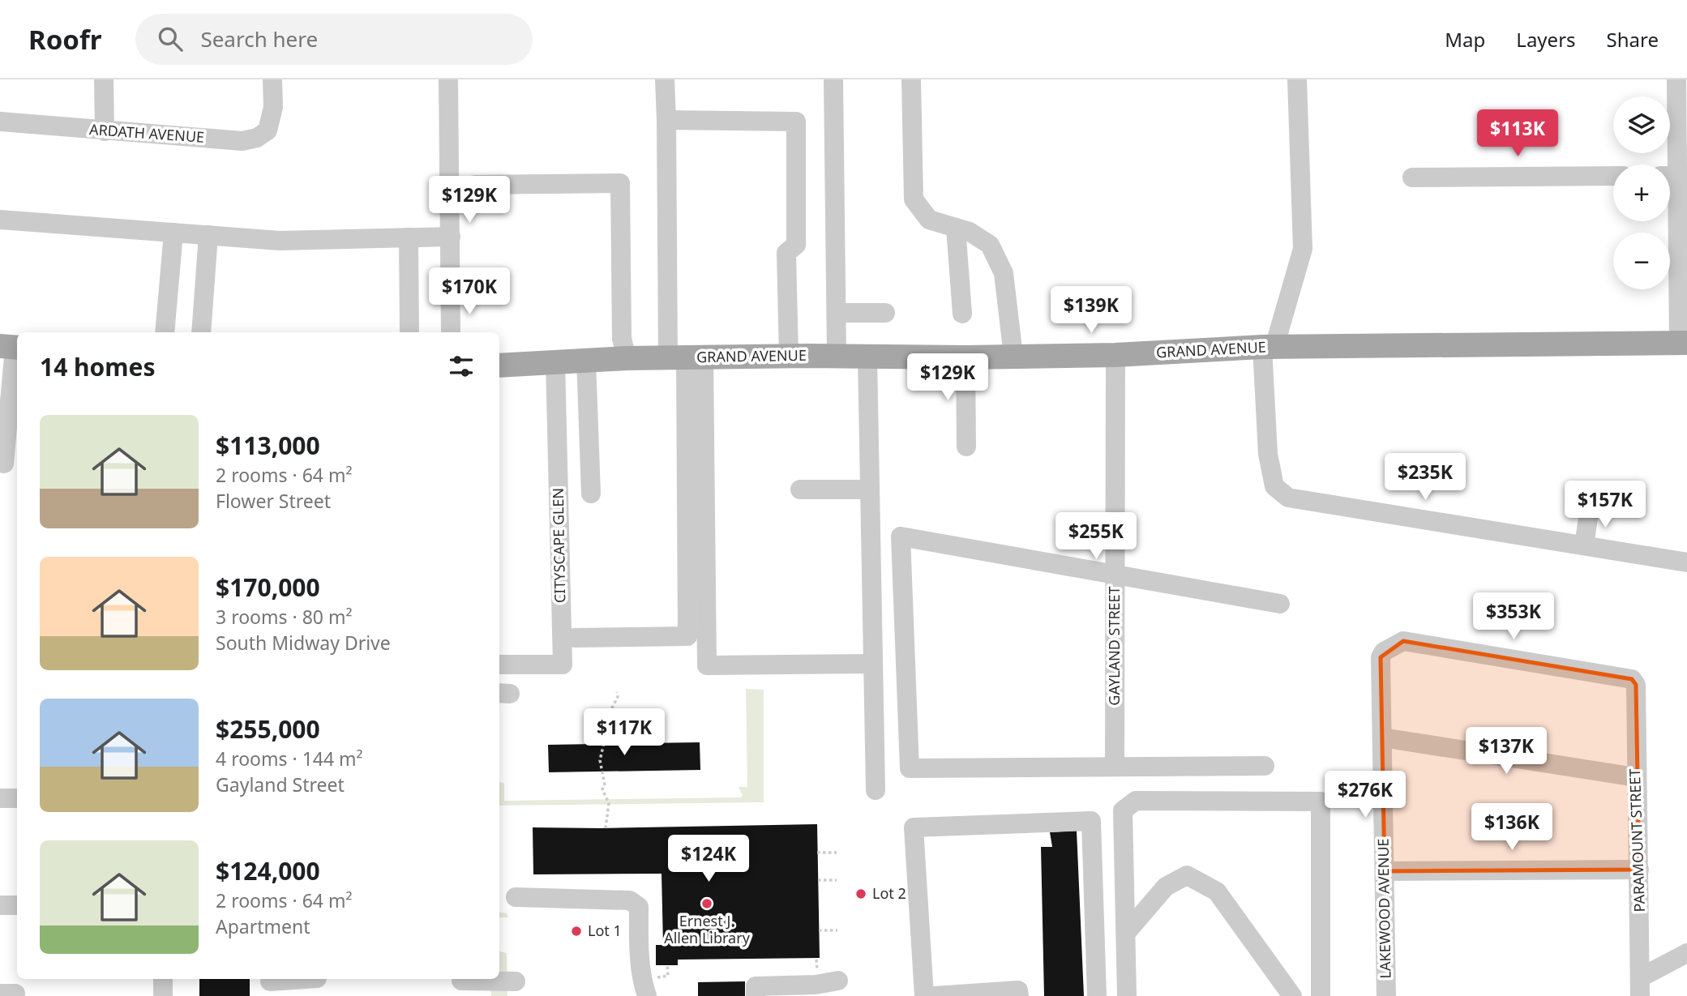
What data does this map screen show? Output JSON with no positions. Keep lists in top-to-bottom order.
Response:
{
  "streets": {
    "main road": ["GRAND AVENUE"],
    "street": [
      "ARDATH AVENUE",
      "CITYSCAPE GLEN",
      "GAYLAND STREET",
      "PARAMOUNT STREET",
      "LAKEWOOD AVENUE"
    ]
  },
  "crossings": [
    ["GRAND AVENUE", "CITYSCAPE GLEN"],
    ["GRAND AVENUE", "GAYLAND STREET"],
    ["PARAMOUNT STREET", "LAKEWOOD AVENUE"]
  ],
  "places": ["Lot 2", "Ernest J. Allen Library", "Lot 1"],
  "page": {
    "header": "Roofr",
    "search": "Search here",
    "nav": ["Map", "Layers", "Share"],
    "map_buttons": ["+", "−"],
    "price": [
      "$113K",
      "$129K",
      "$170K",
      "$139K",
      "$129K",
      "$235K",
      "$157K",
      "$255K",
      "$353K",
      "$117K",
      "$137K",
      "$276K",
      "$136K",
      "$124K"
    ],
    "heading": "14 homes",
    "list": [
      {
        "name": "$113,000",
        "note": "2 rooms · 64 m² · Flower Street"
      },
      {
        "name": "$170,000",
        "note": "3 rooms · 80 m² · South Midway Drive"
      },
      {
        "name": "$255,000",
        "note": "4 rooms · 144 m² · Gayland Street"
      },
      {
        "name": "$124,000",
        "note": "2 rooms · 64 m² · Apartment"
      }
    ]
  }
}
